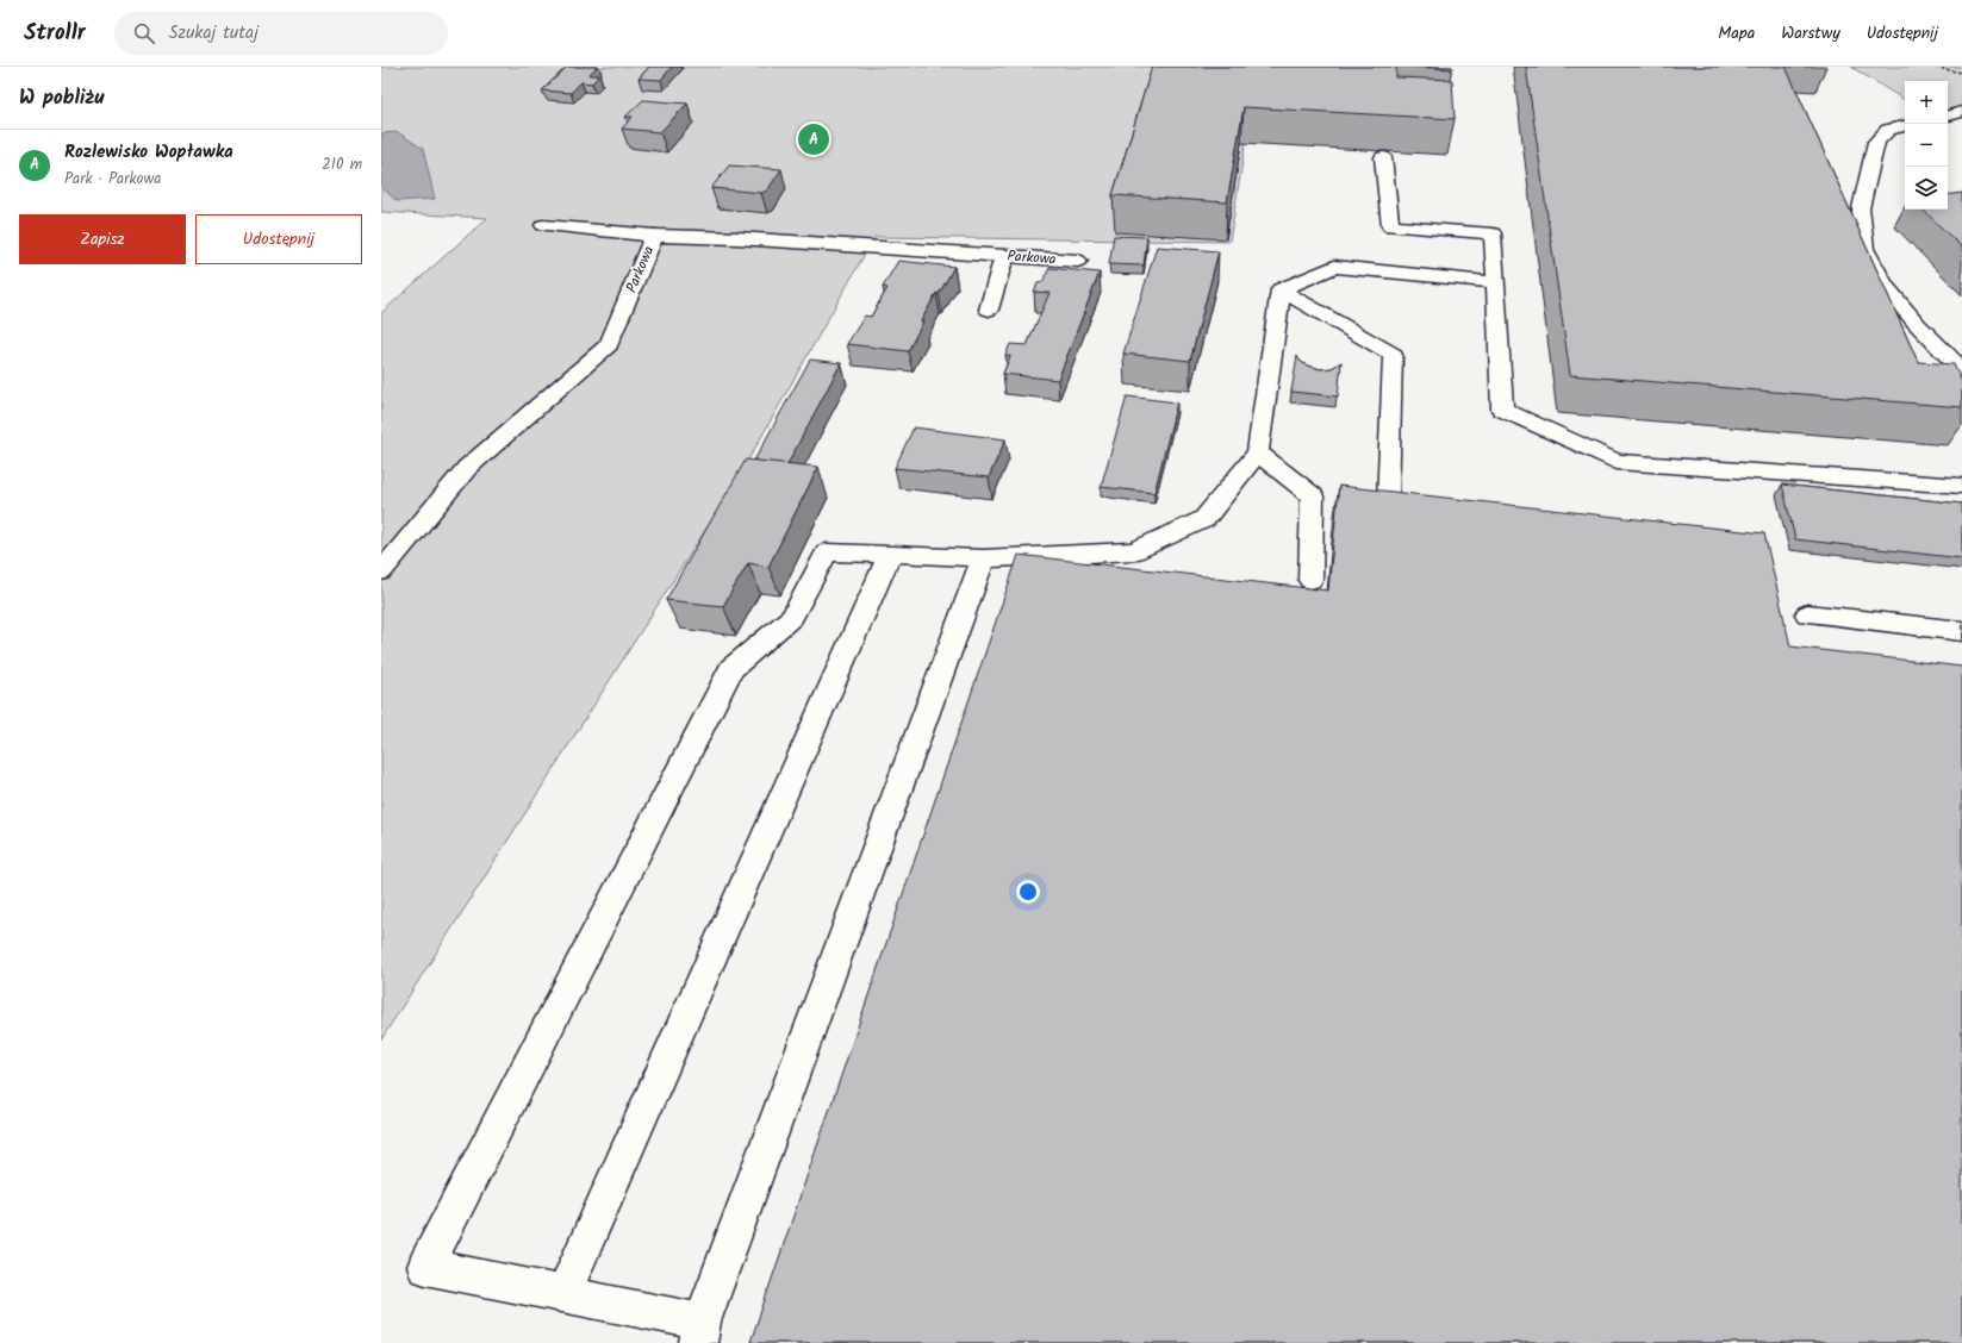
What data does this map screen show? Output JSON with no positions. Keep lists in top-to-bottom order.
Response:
{
  "streets": {
    "street": ["Parkowa"]
  },
  "page": {
    "header": "Strollr",
    "search": "Szukaj tutaj",
    "nav": ["Mapa", "Warstwy", "Udostępnij"],
    "heading": "W pobliżu",
    "map_buttons": ["+", "−"],
    "pins": "A",
    "list": [
      {
        "mark": "A",
        "name": "Rozlewisko Wopławka",
        "note": "Park · Parkowa",
        "value": "210 m"
      }
    ],
    "buttons": ["Zapisz", "Udostępnij"]
  }
}
